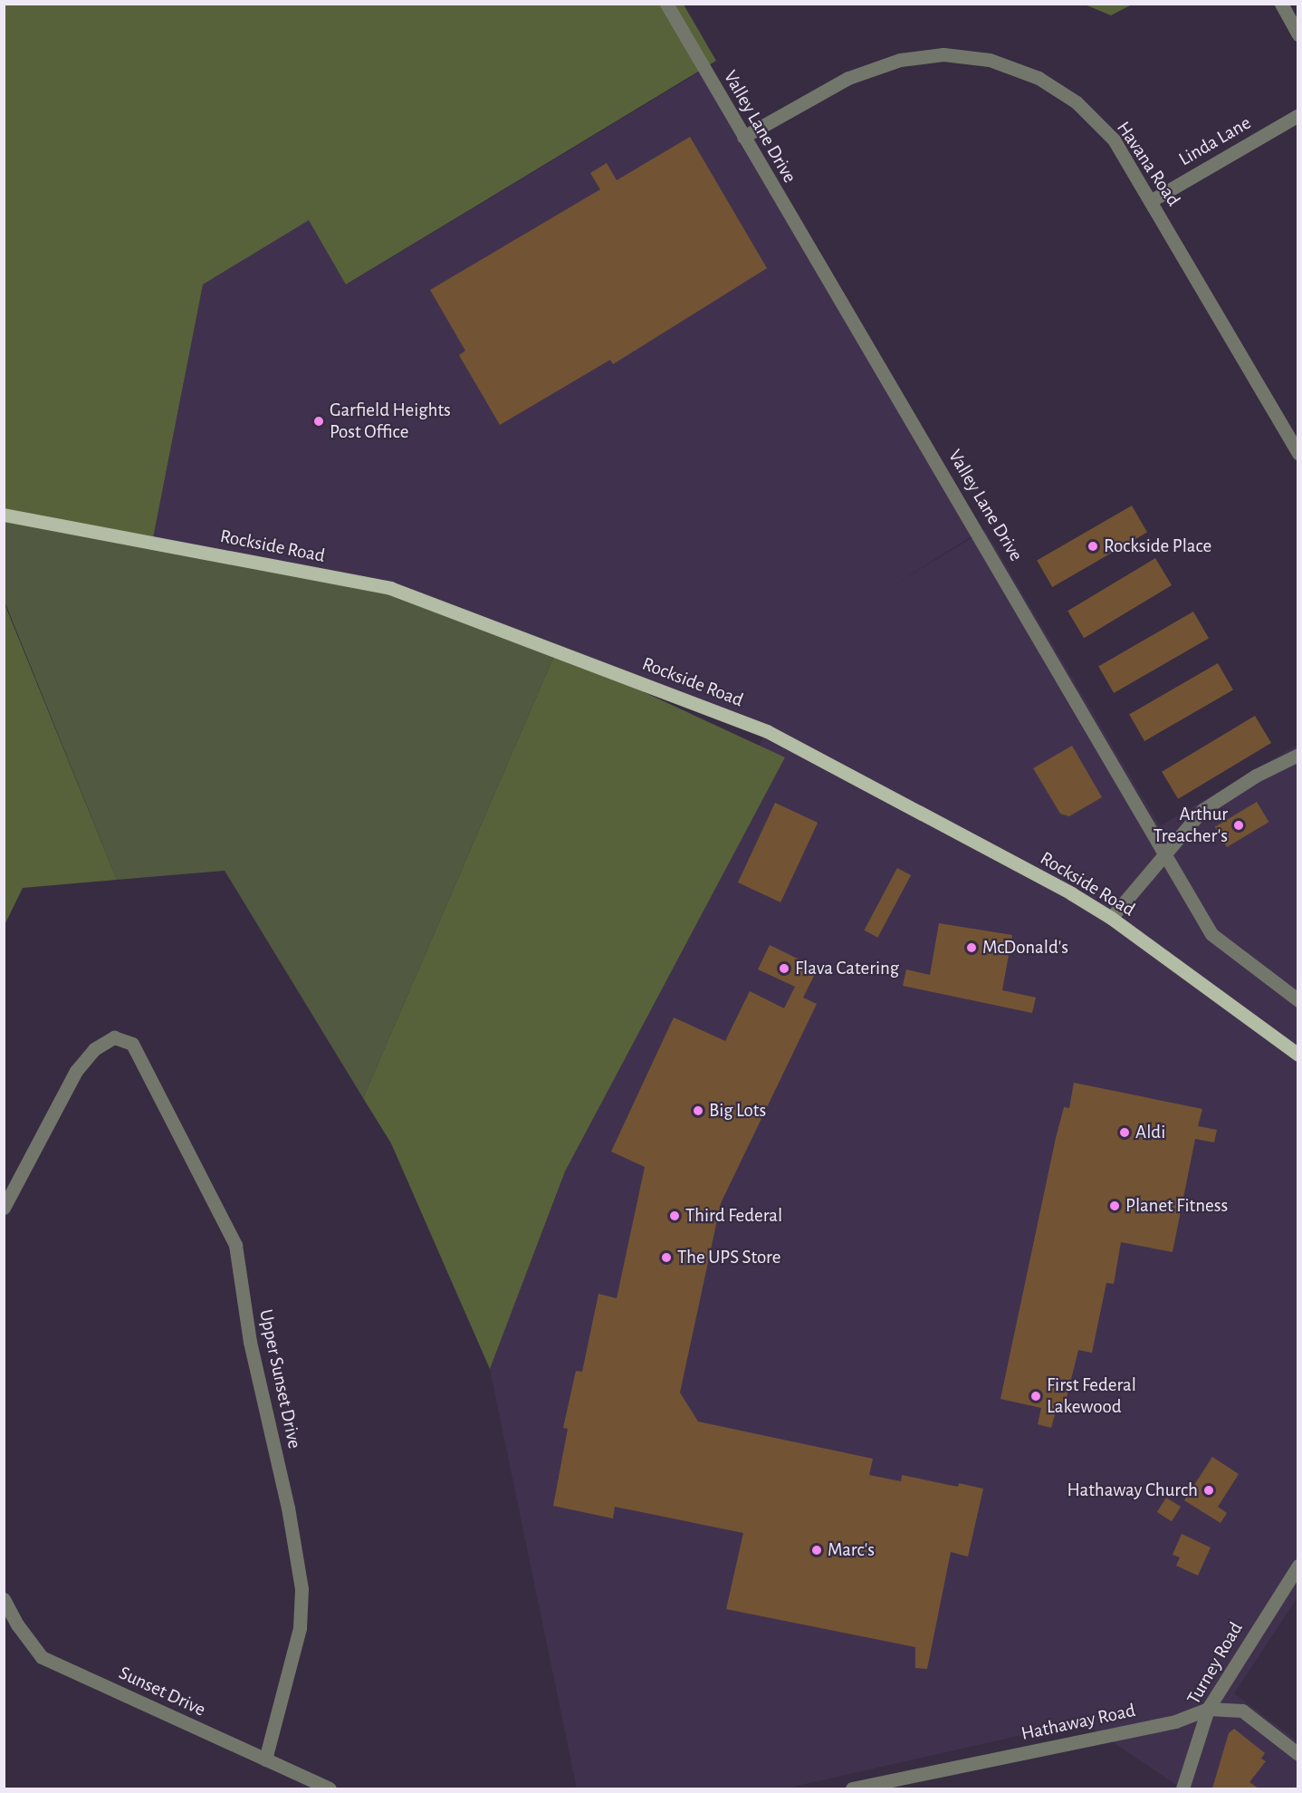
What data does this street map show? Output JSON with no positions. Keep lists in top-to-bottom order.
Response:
{
  "streets": {
    "main road": ["Rockside Road"],
    "street": [
      "Valley Lane Drive",
      "Linda Lane",
      "Havana Road",
      "Upper Sunset Drive",
      "Turney Road",
      "Sunset Drive",
      "Hathaway Road"
    ]
  },
  "crossings": [
    ["Valley Lane Drive", "Havana Road"],
    ["Linda Lane", "Havana Road"],
    ["Upper Sunset Drive", "Sunset Drive"],
    ["Turney Road", "Hathaway Road"]
  ],
  "places": [
    "Garfield Heights Post Office",
    "Rockside Place",
    "Arthur Treacher's",
    "McDonald's",
    "Flava Catering",
    "Big Lots",
    "Aldi",
    "Planet Fitness",
    "Third Federal",
    "The UPS Store",
    "First Federal Lakewood",
    "Hathaway Church",
    "Marc's"
  ]
}
